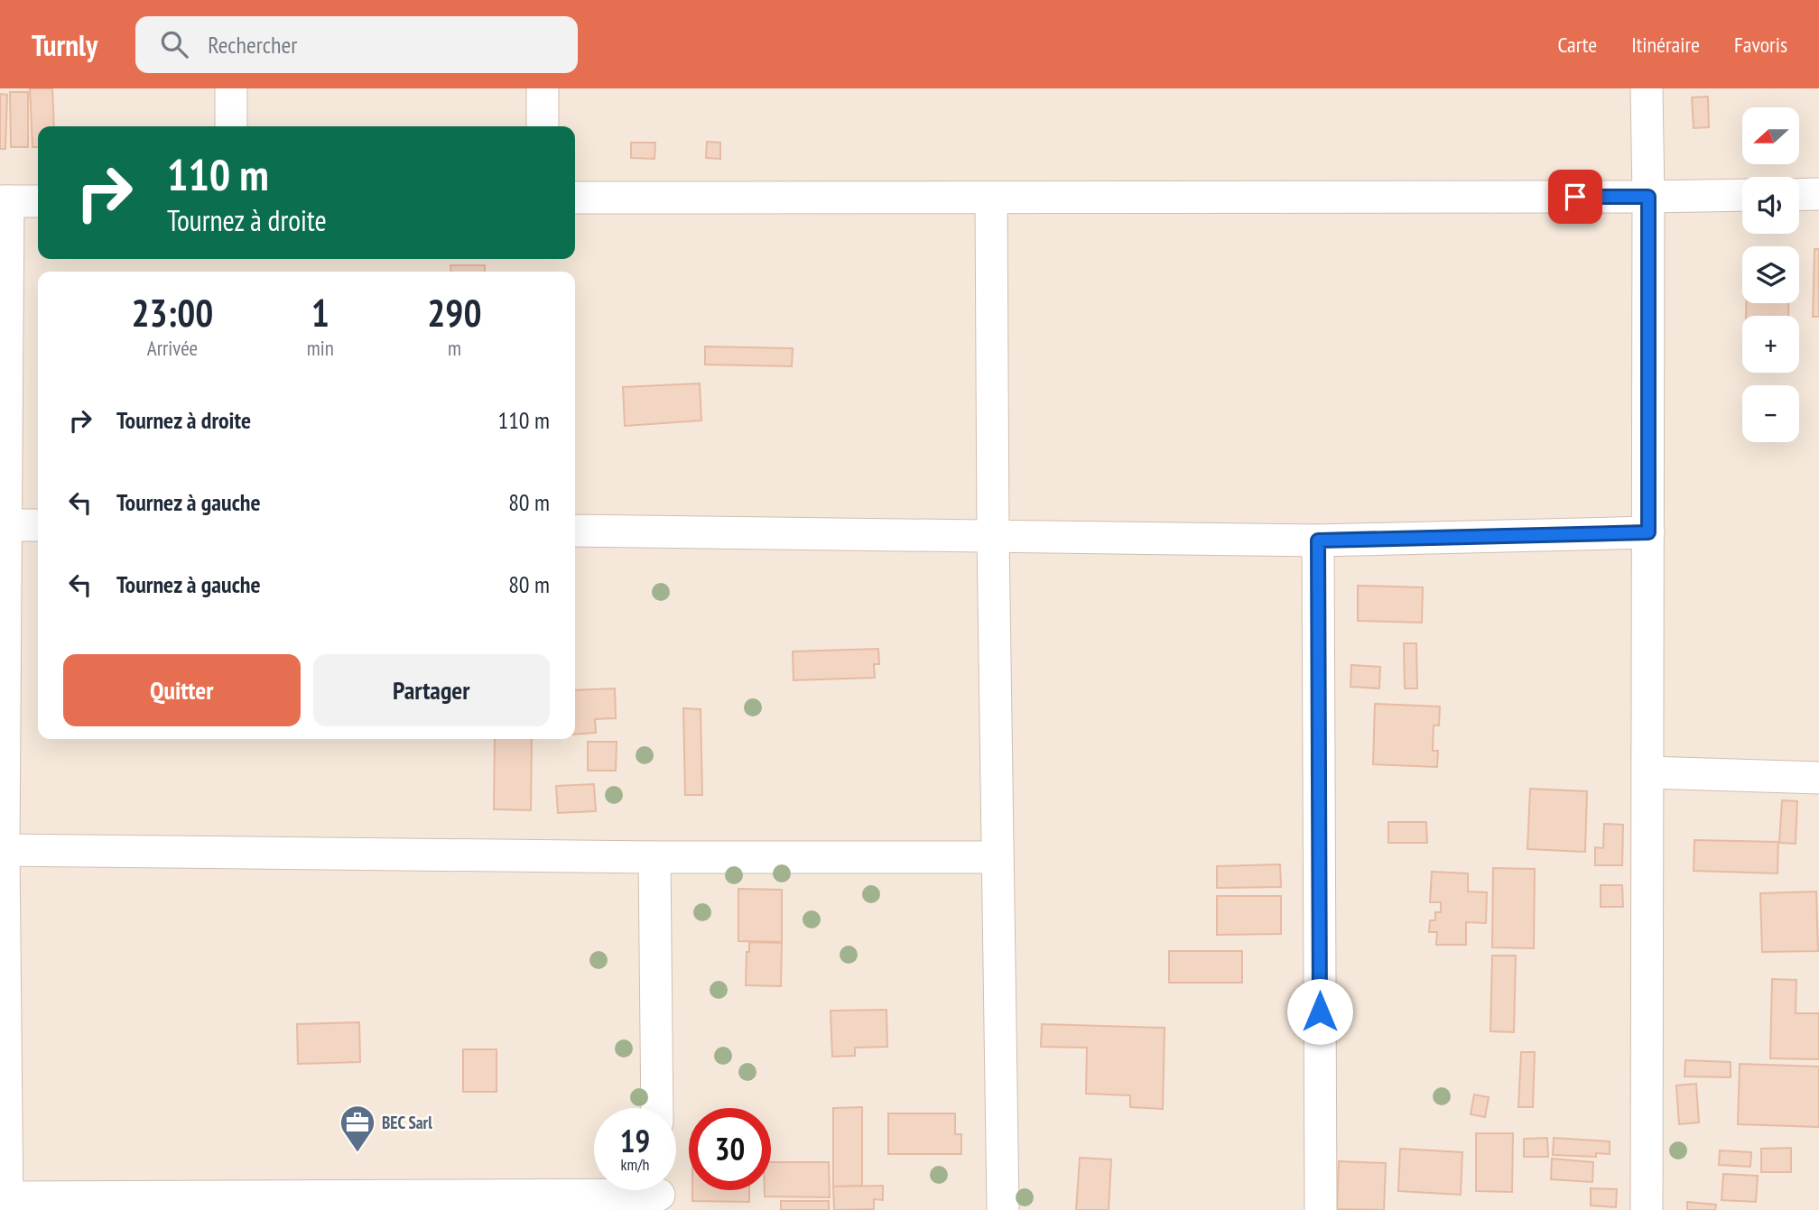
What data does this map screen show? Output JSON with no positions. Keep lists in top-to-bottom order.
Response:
{
  "places": {
    "office": ["BEC Sarl"]
  },
  "north": "left",
  "page": {
    "header": "Turnly",
    "search": "Rechercher",
    "nav": ["Carte", "Itinéraire", "Favoris"],
    "map_buttons": ["+", "−"],
    "turn": ["110 m", "Tournez à droite"],
    "eta": [
      "23:00",
      "Arrivée",
      "1",
      "min",
      "290",
      "m"
    ],
    "list": [
      {
        "name": "Tournez à droite",
        "value": "110 m"
      },
      {
        "name": "Tournez à gauche",
        "value": "80 m"
      },
      {
        "name": "Tournez à gauche",
        "value": "80 m"
      }
    ],
    "buttons": ["Quitter", "Partager"],
    "speed": "19 km/h",
    "limit": "30"
  }
}
